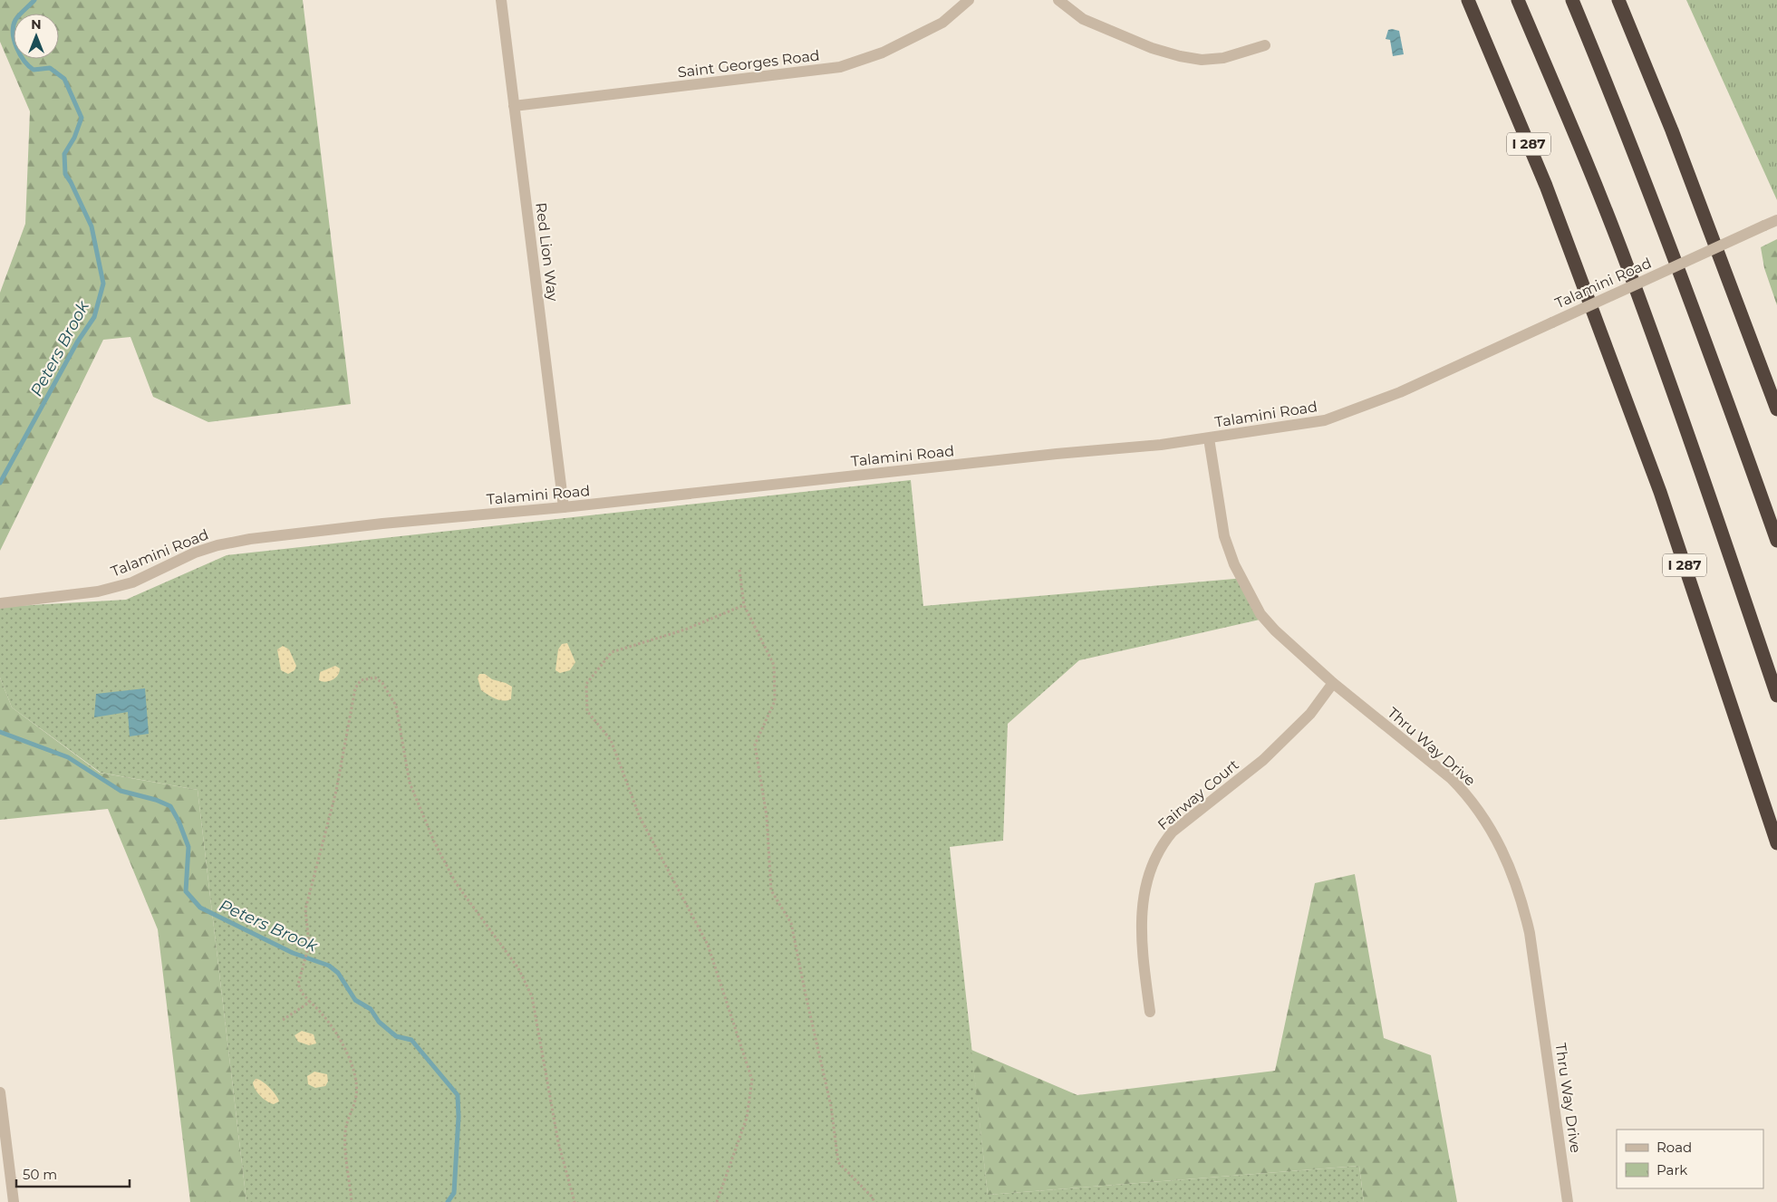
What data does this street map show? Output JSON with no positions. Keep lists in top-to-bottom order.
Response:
{
  "streets": {
    "highway": ["I 287"],
    "street": [
      "Saint Georges Road",
      "Red Lion Way",
      "Talamini Road",
      "Thru Way Drive",
      "Fairway Court"
    ]
  },
  "crossings": [
    ["Saint Georges Road", "Red Lion Way"],
    ["Red Lion Way", "Talamini Road"],
    ["Talamini Road", "Thru Way Drive"],
    ["Thru Way Drive", "Fairway Court"]
  ],
  "water": ["Peters Brook"],
  "legend": ["Road", "Park"],
  "scale_bar": "50 m",
  "north": "top"
}
